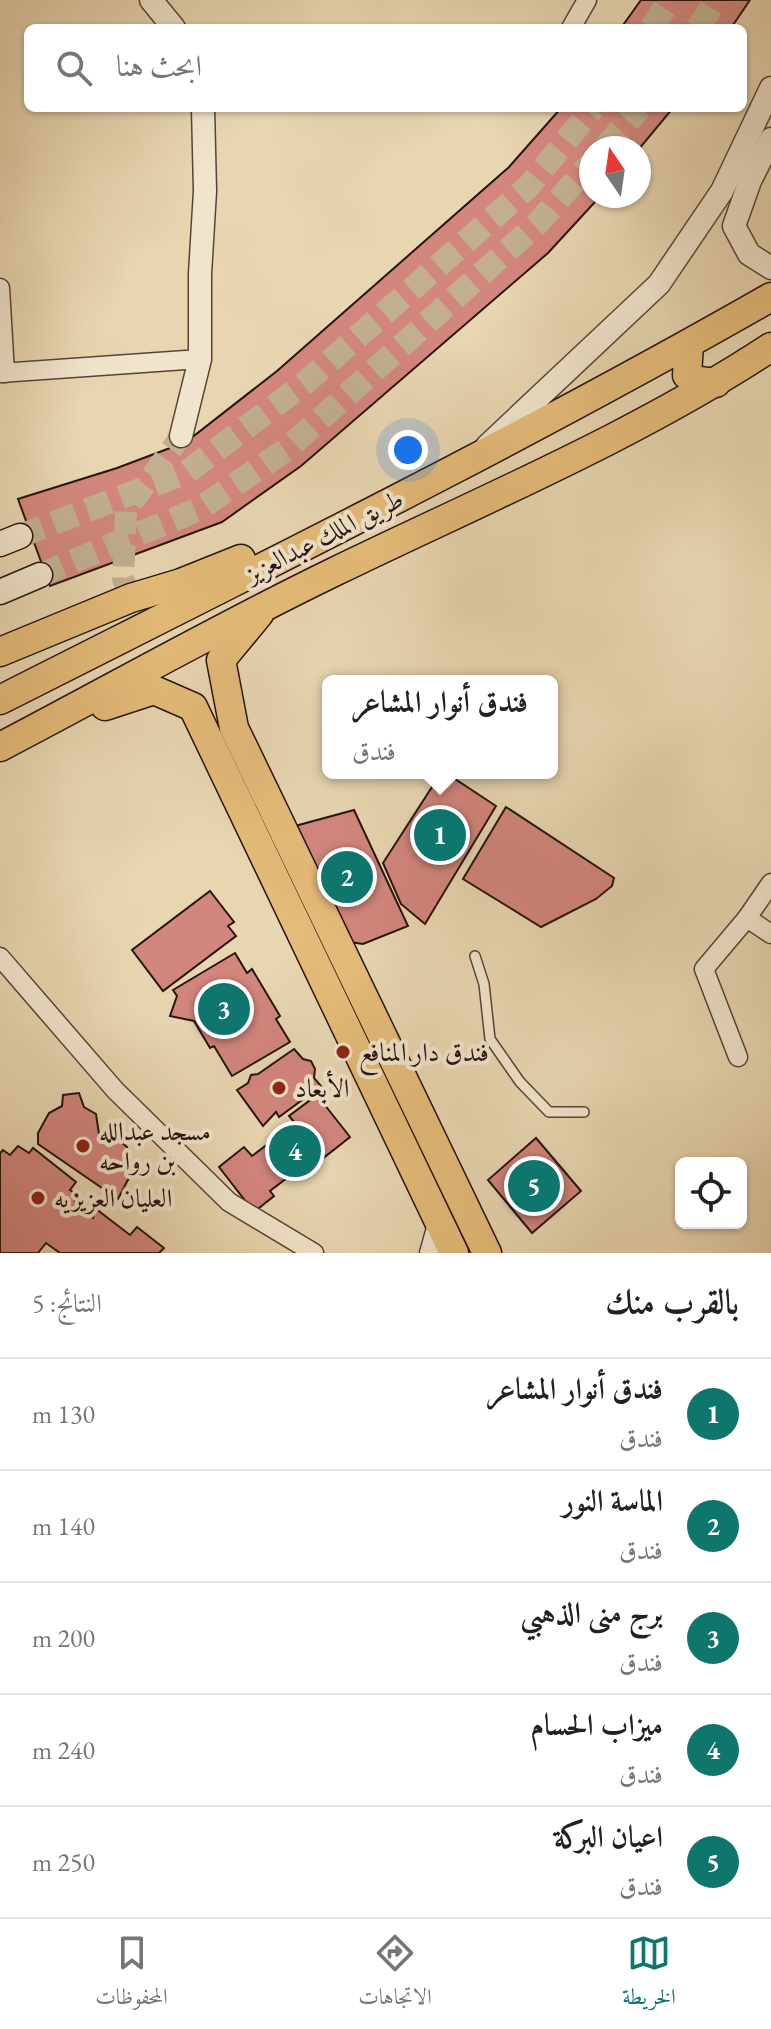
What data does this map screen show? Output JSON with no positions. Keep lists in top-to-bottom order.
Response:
{
  "streets": {
    "main road": ["طريق الملك عبدالعزيز"]
  },
  "places": [
    "فندق دار المنافع",
    "الأبعاد",
    "مسجد عبدالله بن رواحه",
    "العليان العزيزيه"
  ],
  "north": "top",
  "page": {
    "search": "ابحث هنا",
    "popup": ["فندق أنوار المشاعر", "فندق"],
    "pins": [
      "1",
      "2",
      "3",
      "4",
      "5"
    ],
    "heading": ["بالقرب منك", "النتائج: 5"],
    "list": [
      {
        "mark": "1",
        "name": "فندق أنوار المشاعر",
        "note": "فندق",
        "value": "130 m"
      },
      {
        "mark": "2",
        "name": "الماسة النور",
        "note": "فندق",
        "value": "140 m"
      },
      {
        "mark": "3",
        "name": "برج منى الذهبي",
        "note": "فندق",
        "value": "200 m"
      },
      {
        "mark": "4",
        "name": "ميزاب الحسام",
        "note": "فندق",
        "value": "240 m"
      },
      {
        "mark": "5",
        "name": "اعيان البركة",
        "note": "فندق",
        "value": "250 m"
      }
    ],
    "nav": ["الخريطة", "الاتجاهات", "المحفوظات"]
  }
}
